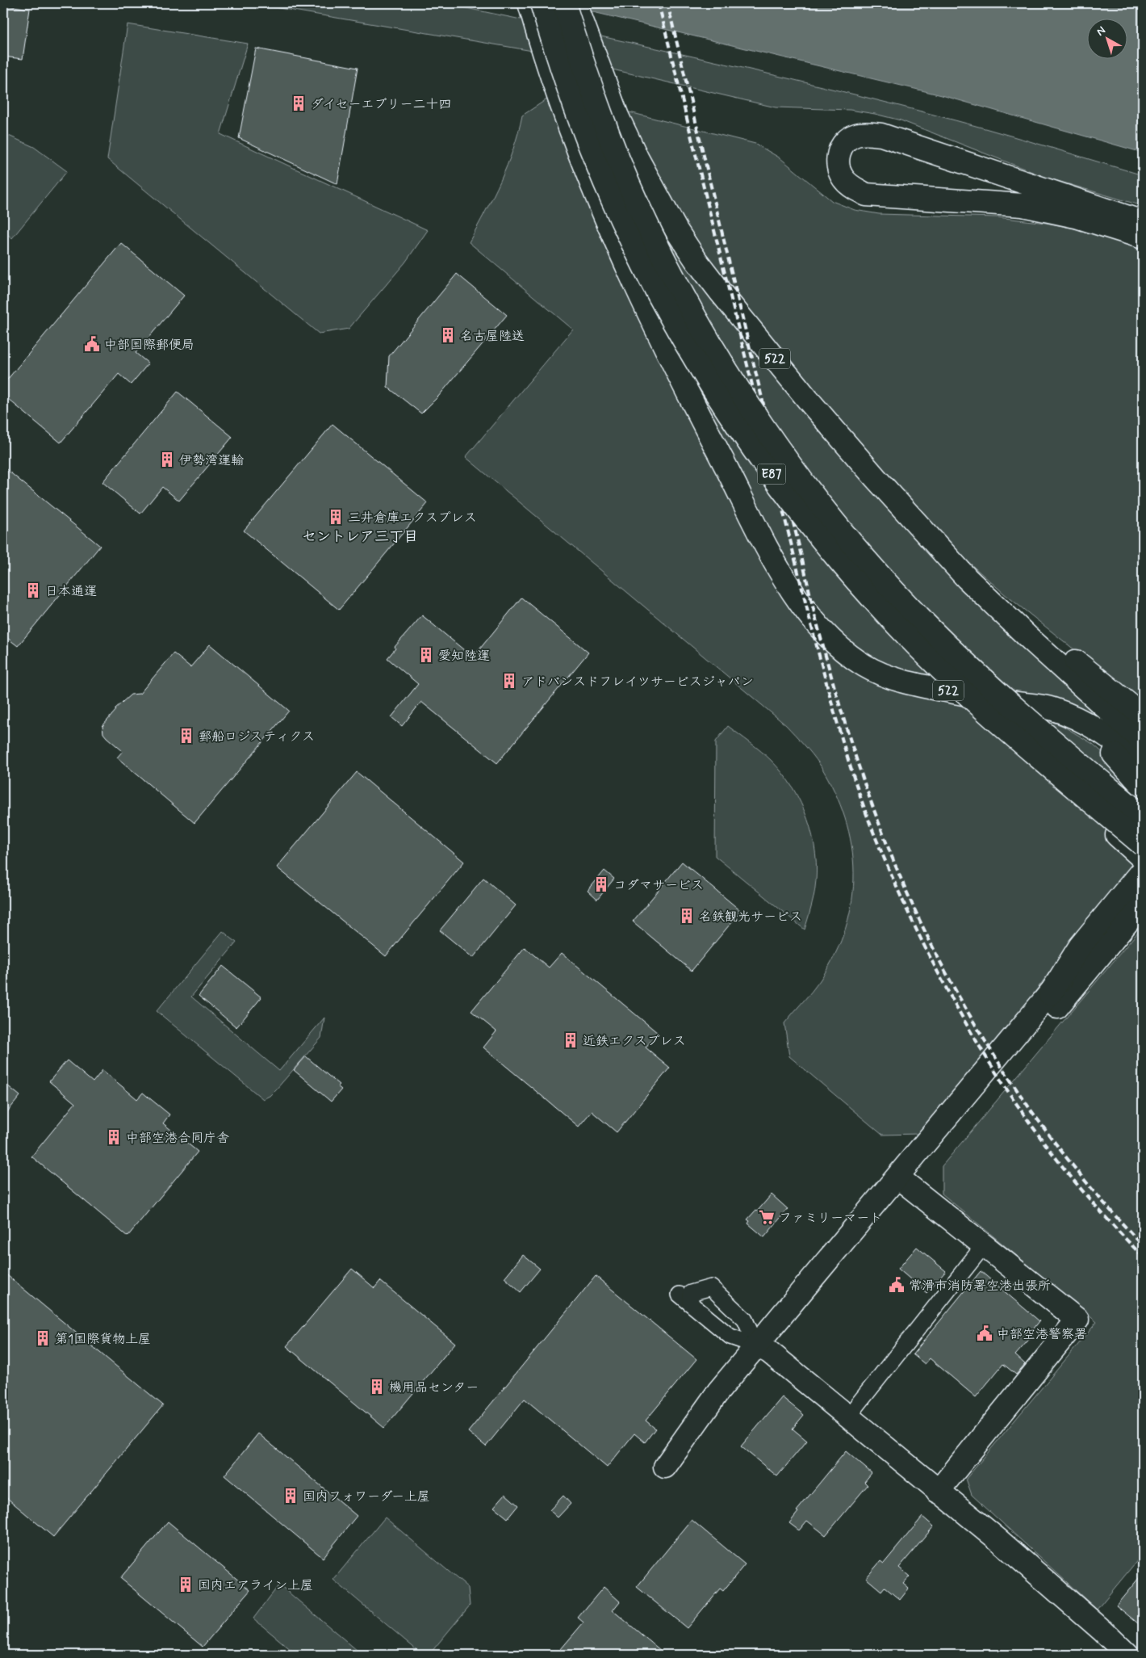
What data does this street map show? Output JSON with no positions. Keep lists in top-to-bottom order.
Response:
{
  "streets": {
    "main road": ["522", "E87"]
  },
  "districts": ["セントレア三丁目"],
  "places": {
    "building": [
      "ダイセーエブリー二十四",
      "名古屋陸送",
      "伊勢湾運輸",
      "三井倉庫エクスプレス",
      "日本通運",
      "愛知陸運",
      "アドバンスドフレイツサービスジャパン",
      "郵船ロジスティクス",
      "コダマサービス",
      "名鉄観光サービス",
      "近鉄エクスプレス",
      "中部空港合同庁舎",
      "第1国際貨物上屋",
      "機用品センター",
      "国内フォワーダー上屋",
      "国内エアライン上屋"
    ],
    "public building": ["中部国際郵便局", "常滑市消防署空港出張所", "中部空港警察署"],
    "supermarket": ["ファミリーマート"]
  },
  "north": "top left"
}
